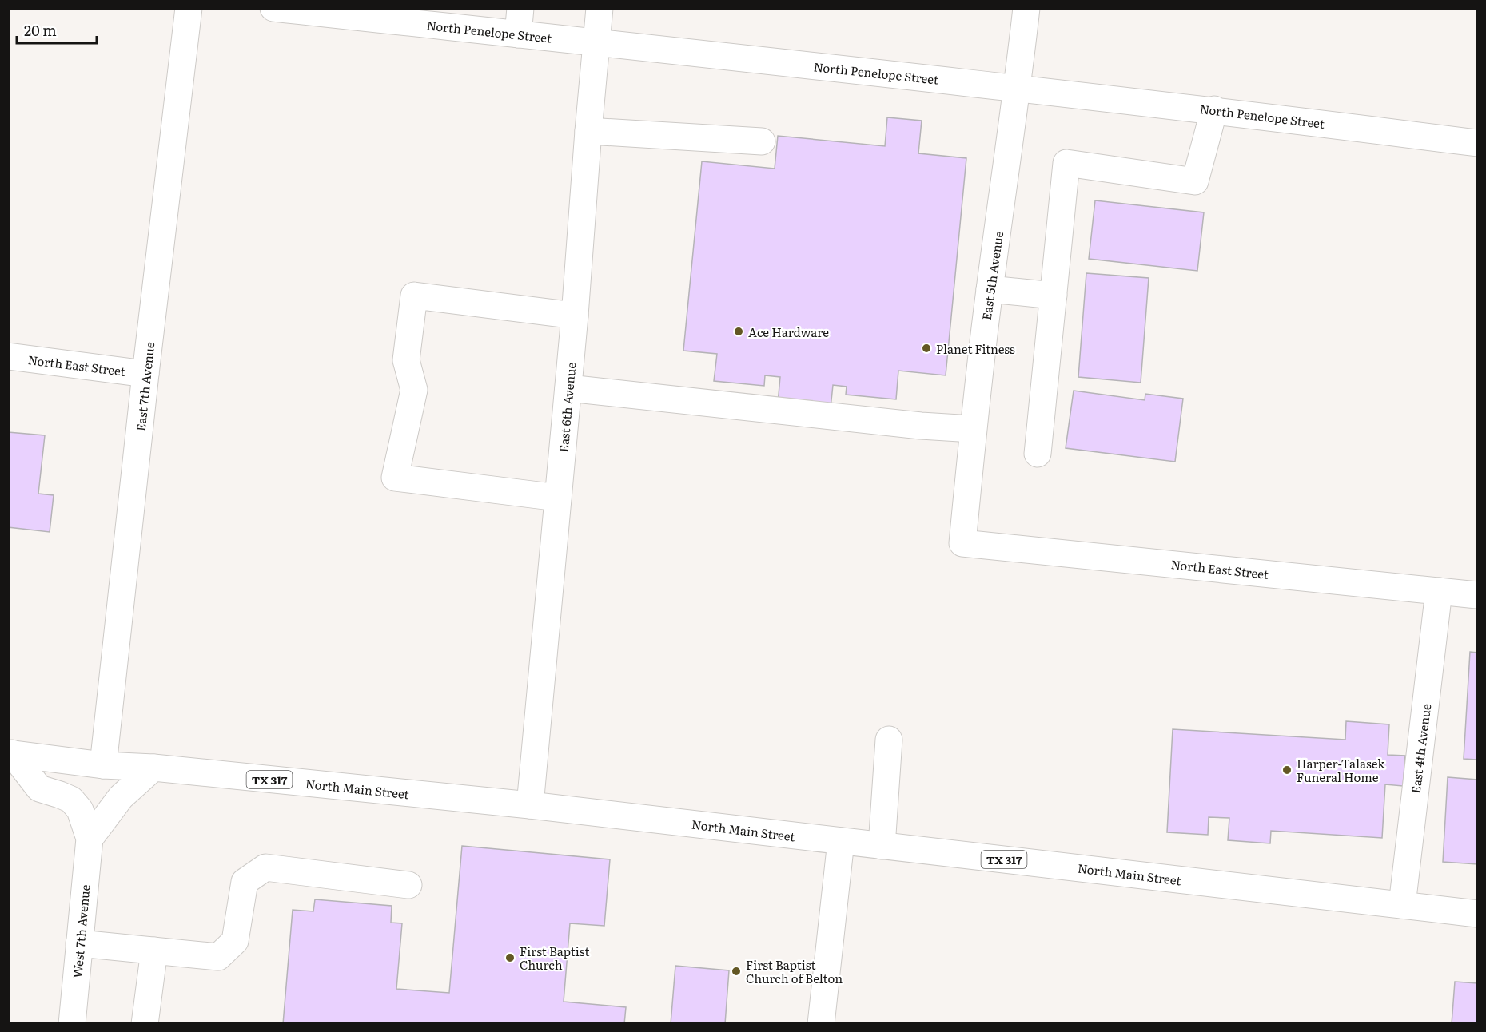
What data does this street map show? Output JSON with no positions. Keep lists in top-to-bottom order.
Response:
{
  "streets": {
    "street": [
      "North Penelope Street",
      "East 5th Avenue",
      "North East Street",
      "East 7th Avenue",
      "East 6th Avenue",
      "East 4th Avenue",
      "TX 317",
      "North Main Street",
      "West 7th Avenue"
    ]
  },
  "crossings": [
    ["North Penelope Street", "East 5th Avenue"],
    ["North Penelope Street", "East 6th Avenue"],
    ["East 5th Avenue", "North East Street"],
    ["North East Street", "East 7th Avenue"],
    ["North East Street", "East 4th Avenue"],
    ["East 7th Avenue", "North Main Street"],
    ["East 6th Avenue", "North Main Street"],
    ["East 4th Avenue", "North Main Street"],
    ["North Main Street", "West 7th Avenue"]
  ],
  "places": [
    "Ace Hardware",
    "Planet Fitness",
    "Harper-Talasek Funeral Home",
    "First Baptist Church",
    "First Baptist Church of Belton"
  ],
  "scale_bar": "20 m"
}
